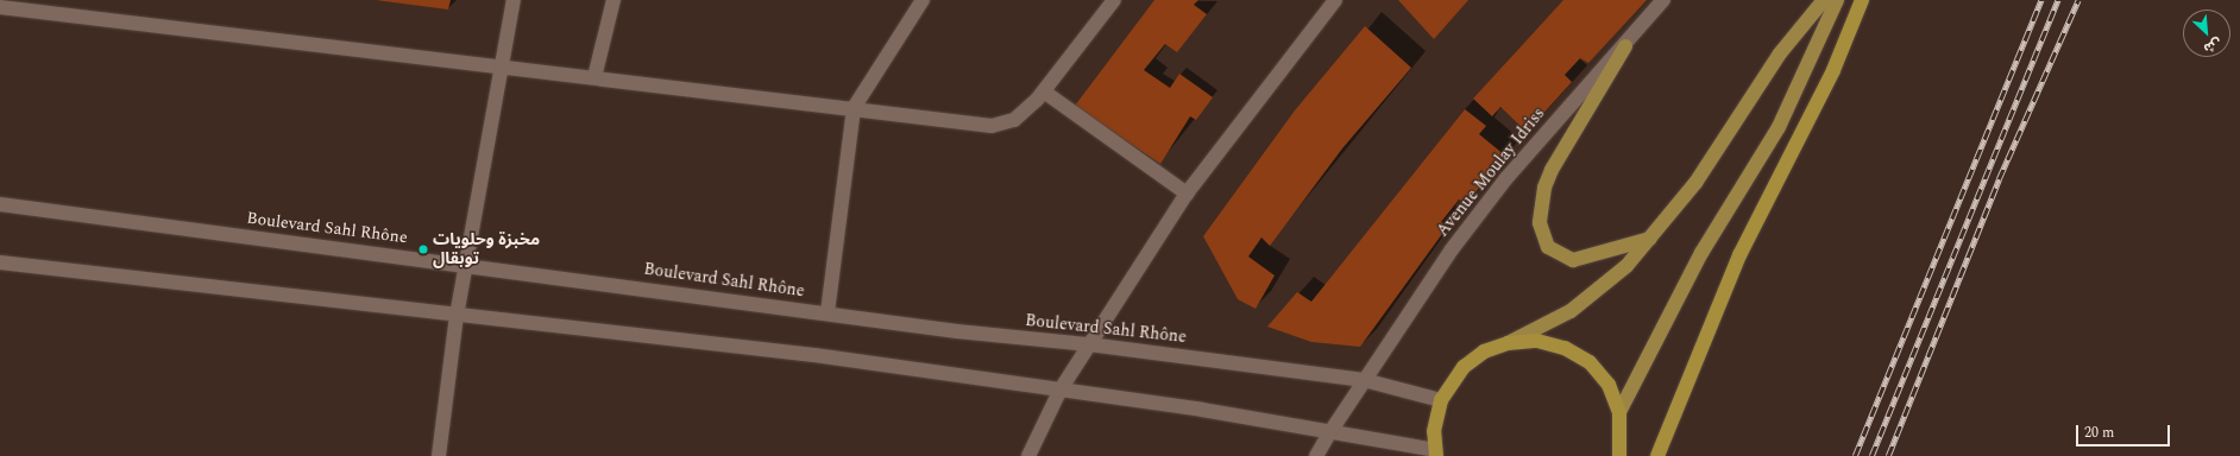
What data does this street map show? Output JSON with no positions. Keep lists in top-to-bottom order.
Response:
{
  "streets": {
    "street": ["Avenue Moulay Idriss", "Boulevard Sahl Rhône"]
  },
  "crossings": [
    ["Avenue Moulay Idriss", "Boulevard Sahl Rhône"]
  ],
  "places": ["مخبزة وحلويات توبقال"],
  "scale_bar": "20 m",
  "north": "bottom right"
}
